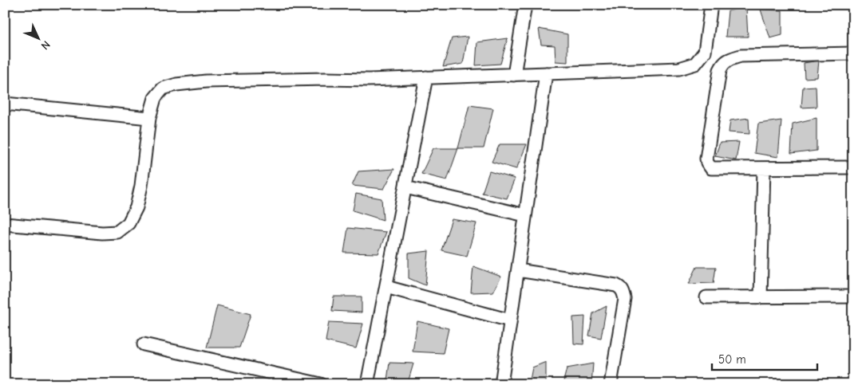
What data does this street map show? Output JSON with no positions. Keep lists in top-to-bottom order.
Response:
{
  "scale_bar": "50 m",
  "north": "bottom right"
}
